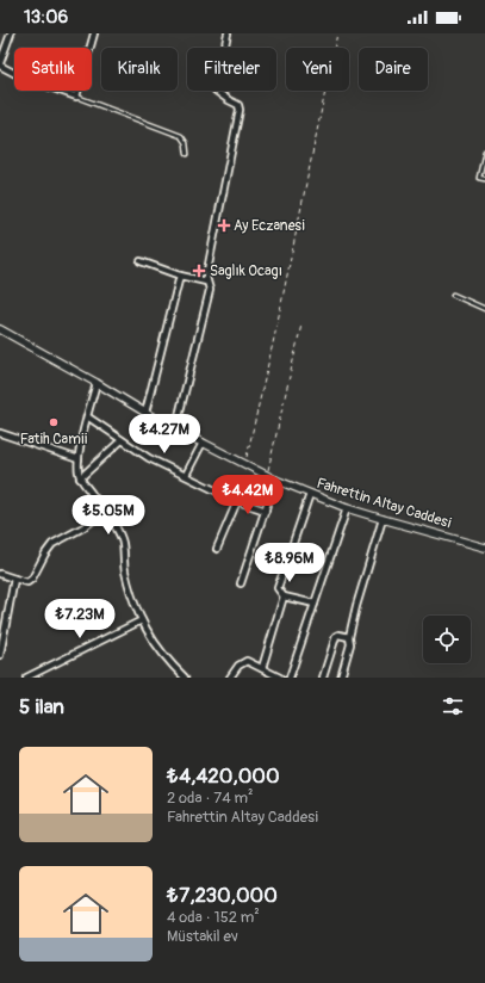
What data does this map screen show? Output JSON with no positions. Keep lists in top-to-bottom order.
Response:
{
  "streets": {
    "street": ["Fahrettin Altay Caddesi"]
  },
  "places": {
    "health": ["Ay Eczanesi", "Saglık Ocagı"],
    "other": ["Fatih Camii"]
  },
  "page": {
    "status": "13:06",
    "chip": [
      "Satılık",
      "Kiralık",
      "Filtreler",
      "Yeni",
      "Daire"
    ],
    "price": [
      "₺4.27M",
      "₺4.42M",
      "₺5.05M",
      "₺8.96M",
      "₺7.23M"
    ],
    "heading": "5 ilan",
    "list": [
      {
        "name": "₺4,420,000",
        "note": "2 oda · 74 m² · Fahrettin Altay Caddesi"
      },
      {
        "name": "₺7,230,000",
        "note": "4 oda · 152 m² · Müstakil ev"
      }
    ]
  }
}
